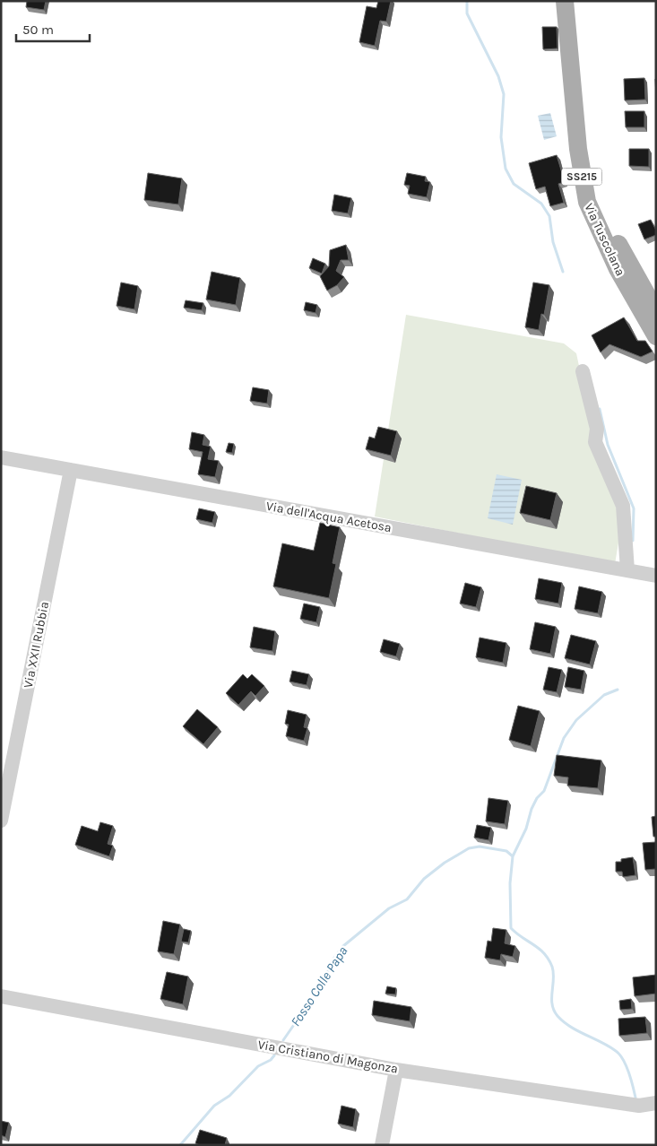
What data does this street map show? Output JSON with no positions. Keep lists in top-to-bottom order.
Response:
{
  "streets": {
    "main road": ["SS215", "Via Tuscolana"],
    "street": ["Via dell'Acqua Acetosa", "Via XXII Rubbia", "Via Cristiano di Magonza"]
  },
  "crossings": [
    ["Via dell'Acqua Acetosa", "Via XXII Rubbia"]
  ],
  "water": ["Fosso Colle Papa"],
  "scale_bar": "50 m"
}
